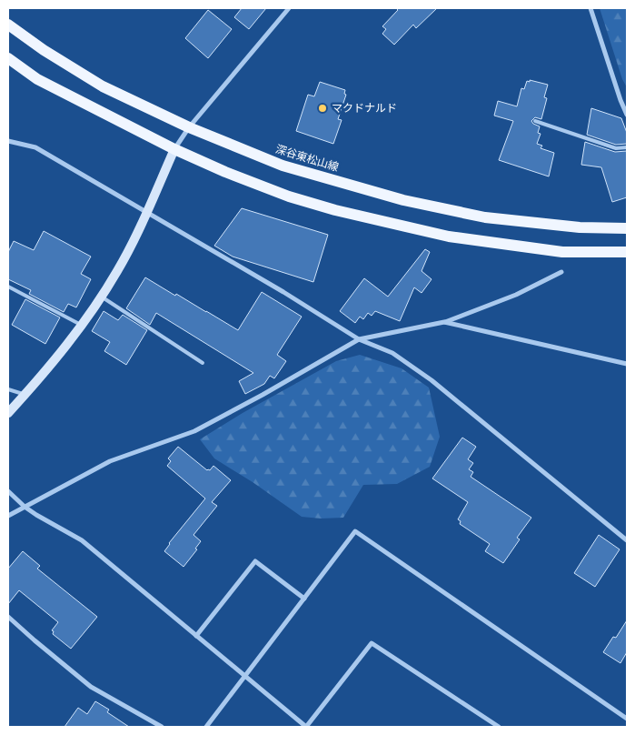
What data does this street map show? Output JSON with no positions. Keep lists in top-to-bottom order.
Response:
{
  "streets": {
    "main road": ["深谷東松山線"]
  },
  "places": ["マクドナルド"]
}
